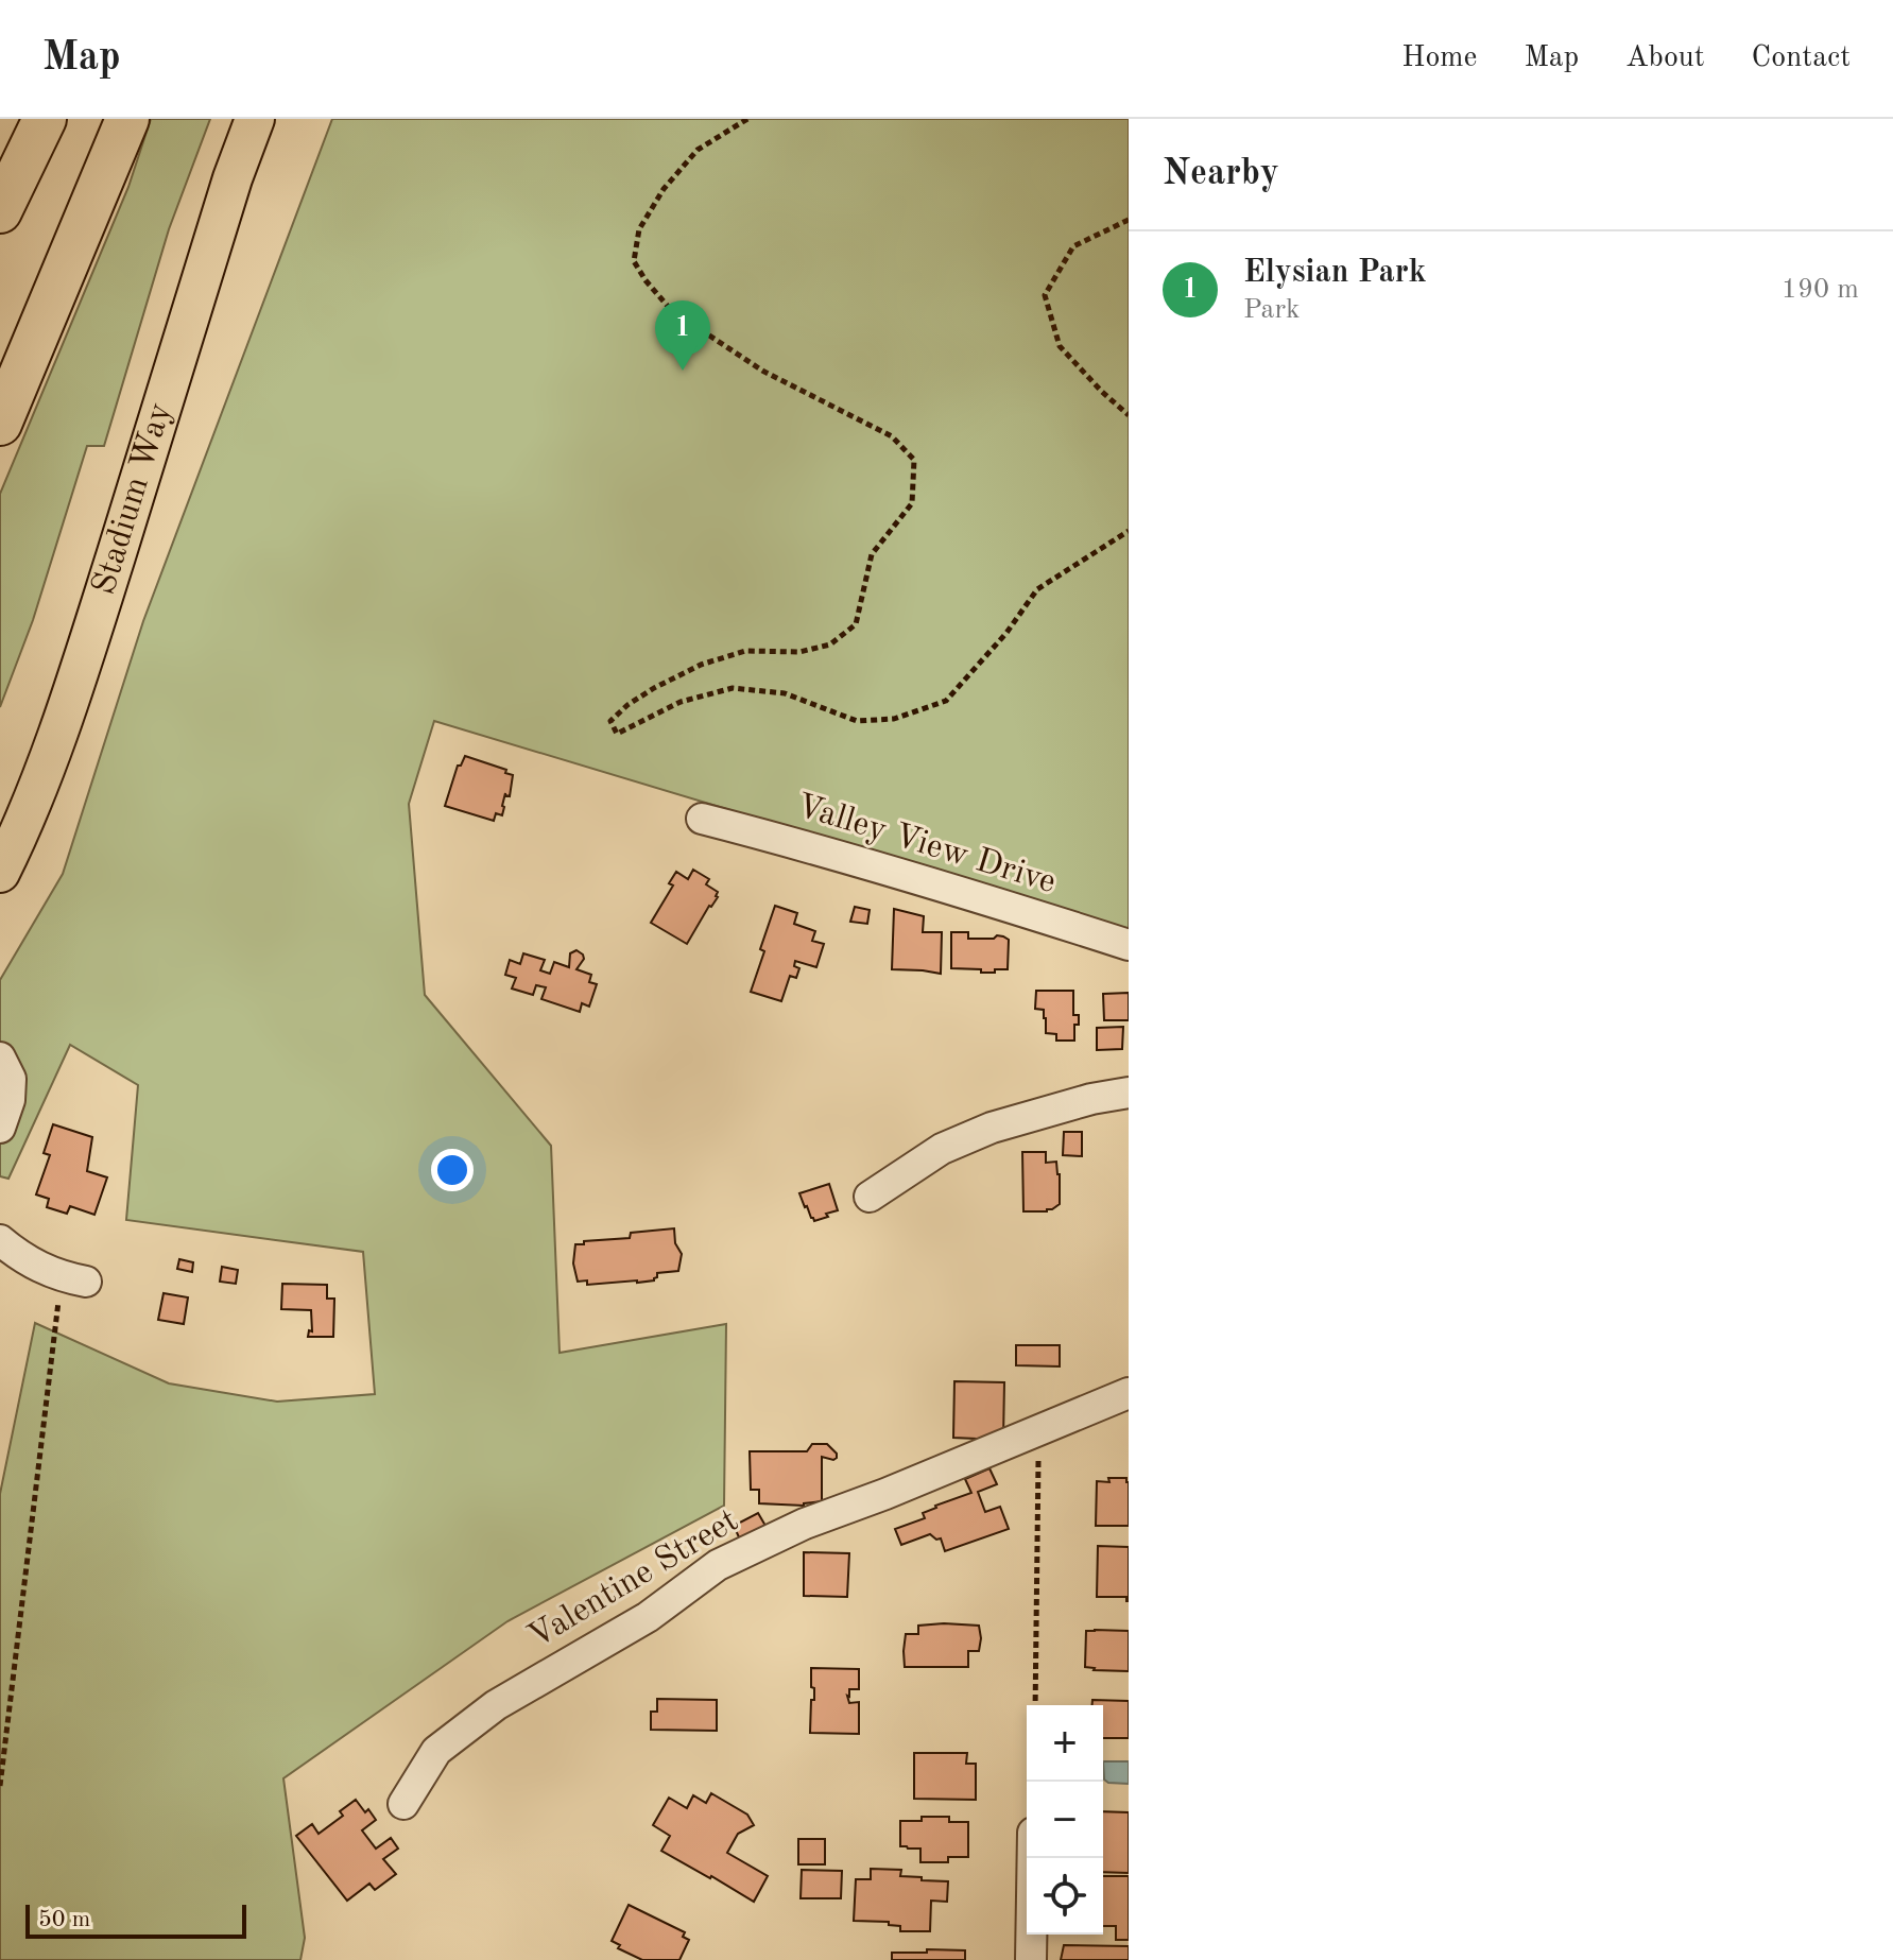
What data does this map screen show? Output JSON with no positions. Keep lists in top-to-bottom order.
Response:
{
  "streets": {
    "main road": ["Stadium Way"],
    "street": ["Valley View Drive", "Valentine Street"]
  },
  "scale_bar": "50 m",
  "page": {
    "header": "Map",
    "nav": [
      "Home",
      "Map",
      "About",
      "Contact"
    ],
    "heading": "Nearby",
    "list": [
      {
        "mark": "1",
        "name": "Elysian Park",
        "note": "Park",
        "value": "190 m"
      }
    ],
    "pins": "1",
    "map_buttons": ["+", "−"],
    "scale": "50 m"
  }
}
